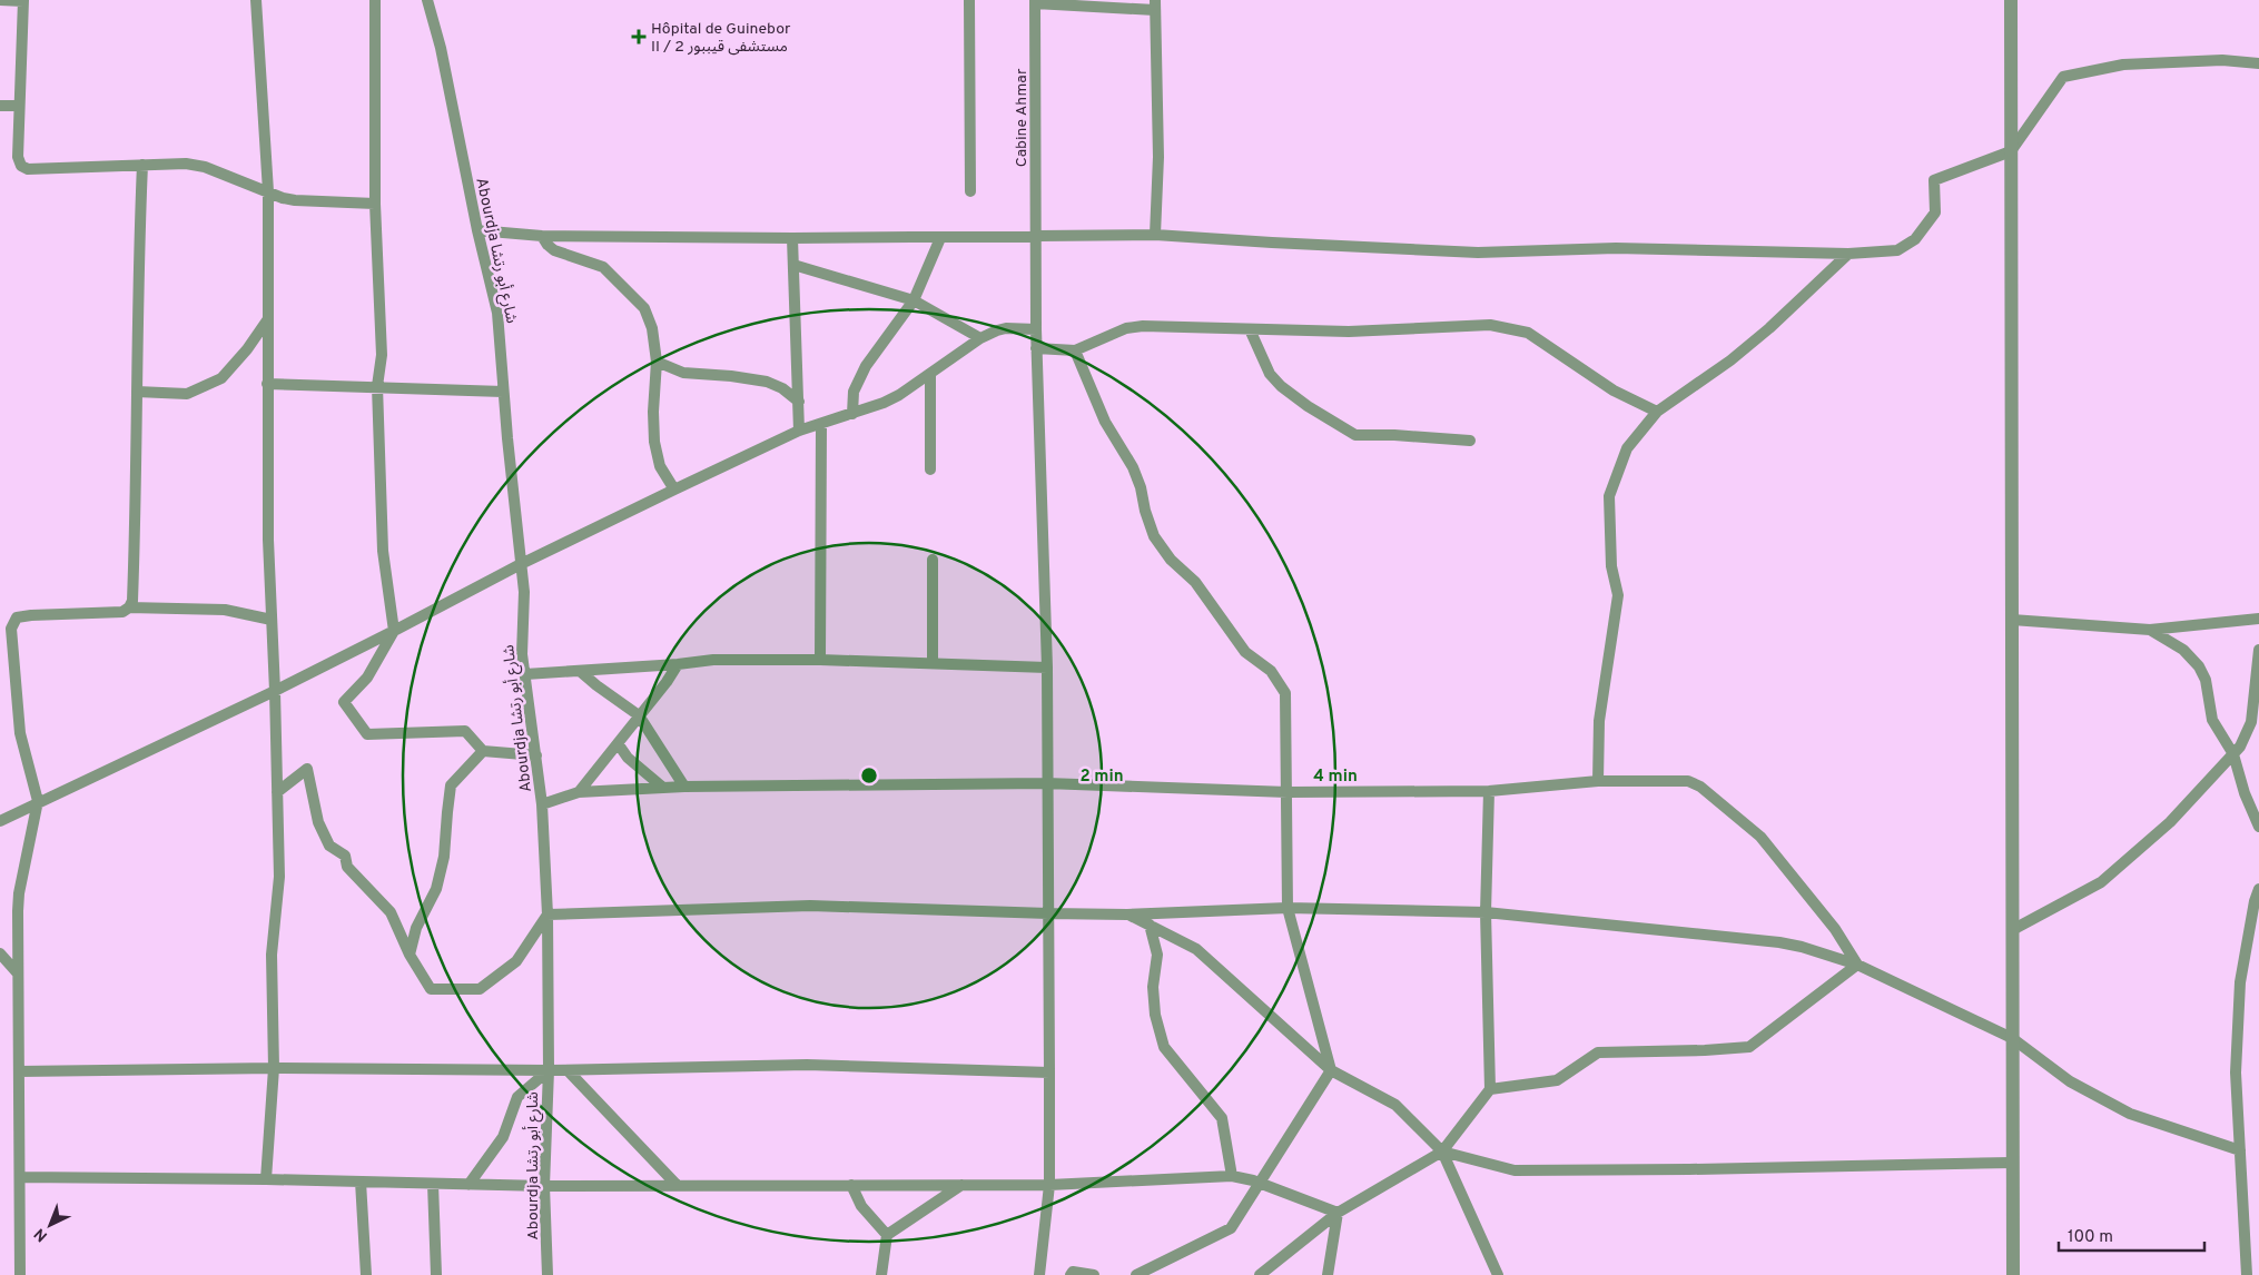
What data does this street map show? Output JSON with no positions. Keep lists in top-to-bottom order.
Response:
{
  "streets": {
    "street": ["Cabine Ahmar", "Abourdja شارع أبو رتشا"]
  },
  "places": {
    "health": ["Hôpital de Guinebor II / مستشفى قيببور 2"]
  },
  "scale_bar": "100 m",
  "north": "bottom left",
  "rings": ["2 min", "4 min"]
}
